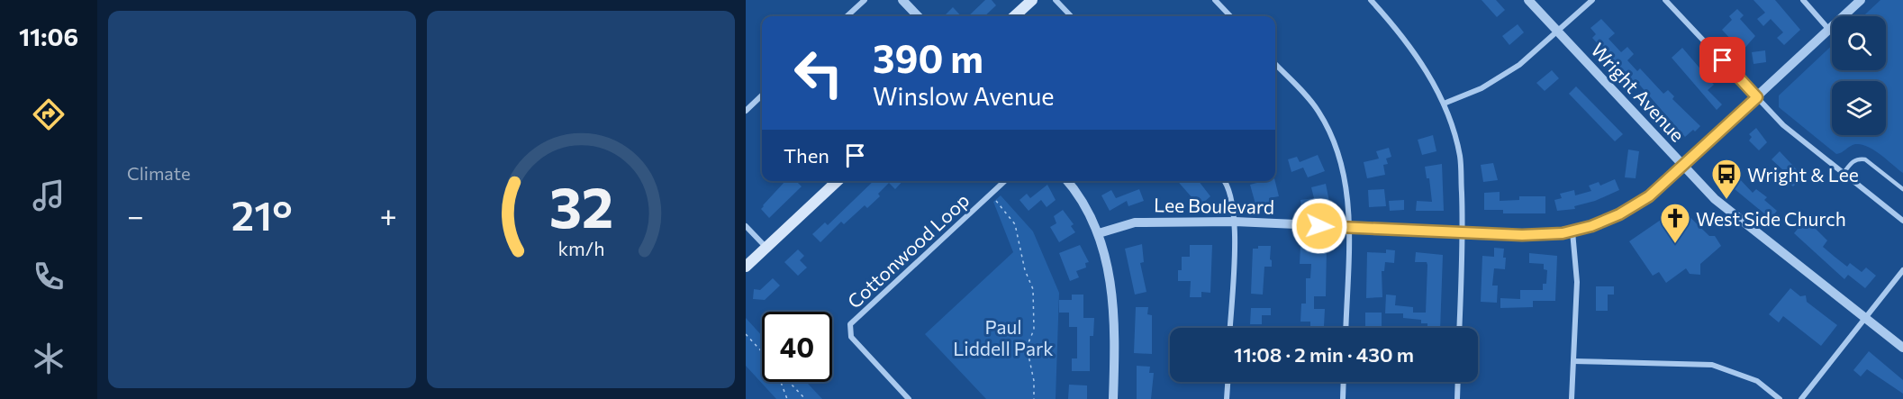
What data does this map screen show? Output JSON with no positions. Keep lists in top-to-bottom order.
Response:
{
  "streets": {
    "street": ["Wright Avenue", "Lee Boulevard", "Cottonwood Loop"]
  },
  "crossings": [
    ["Wright Avenue", "Lee Boulevard"]
  ],
  "parks": ["Paul Liddell Park"],
  "places": {
    "bus stop": ["Wright & Lee"],
    "church": ["West Side Church"]
  },
  "page": {
    "tabs": "11:06",
    "tile": "Climate",
    "turn": ["390 m", "Winslow Avenue"],
    "then": "Then",
    "heat": ["−", "21°", "+"],
    "limit": "40",
    "trip": "11:08 · 2 min · 430 m",
    "gauge": ["32", "km/h"]
  }
}
